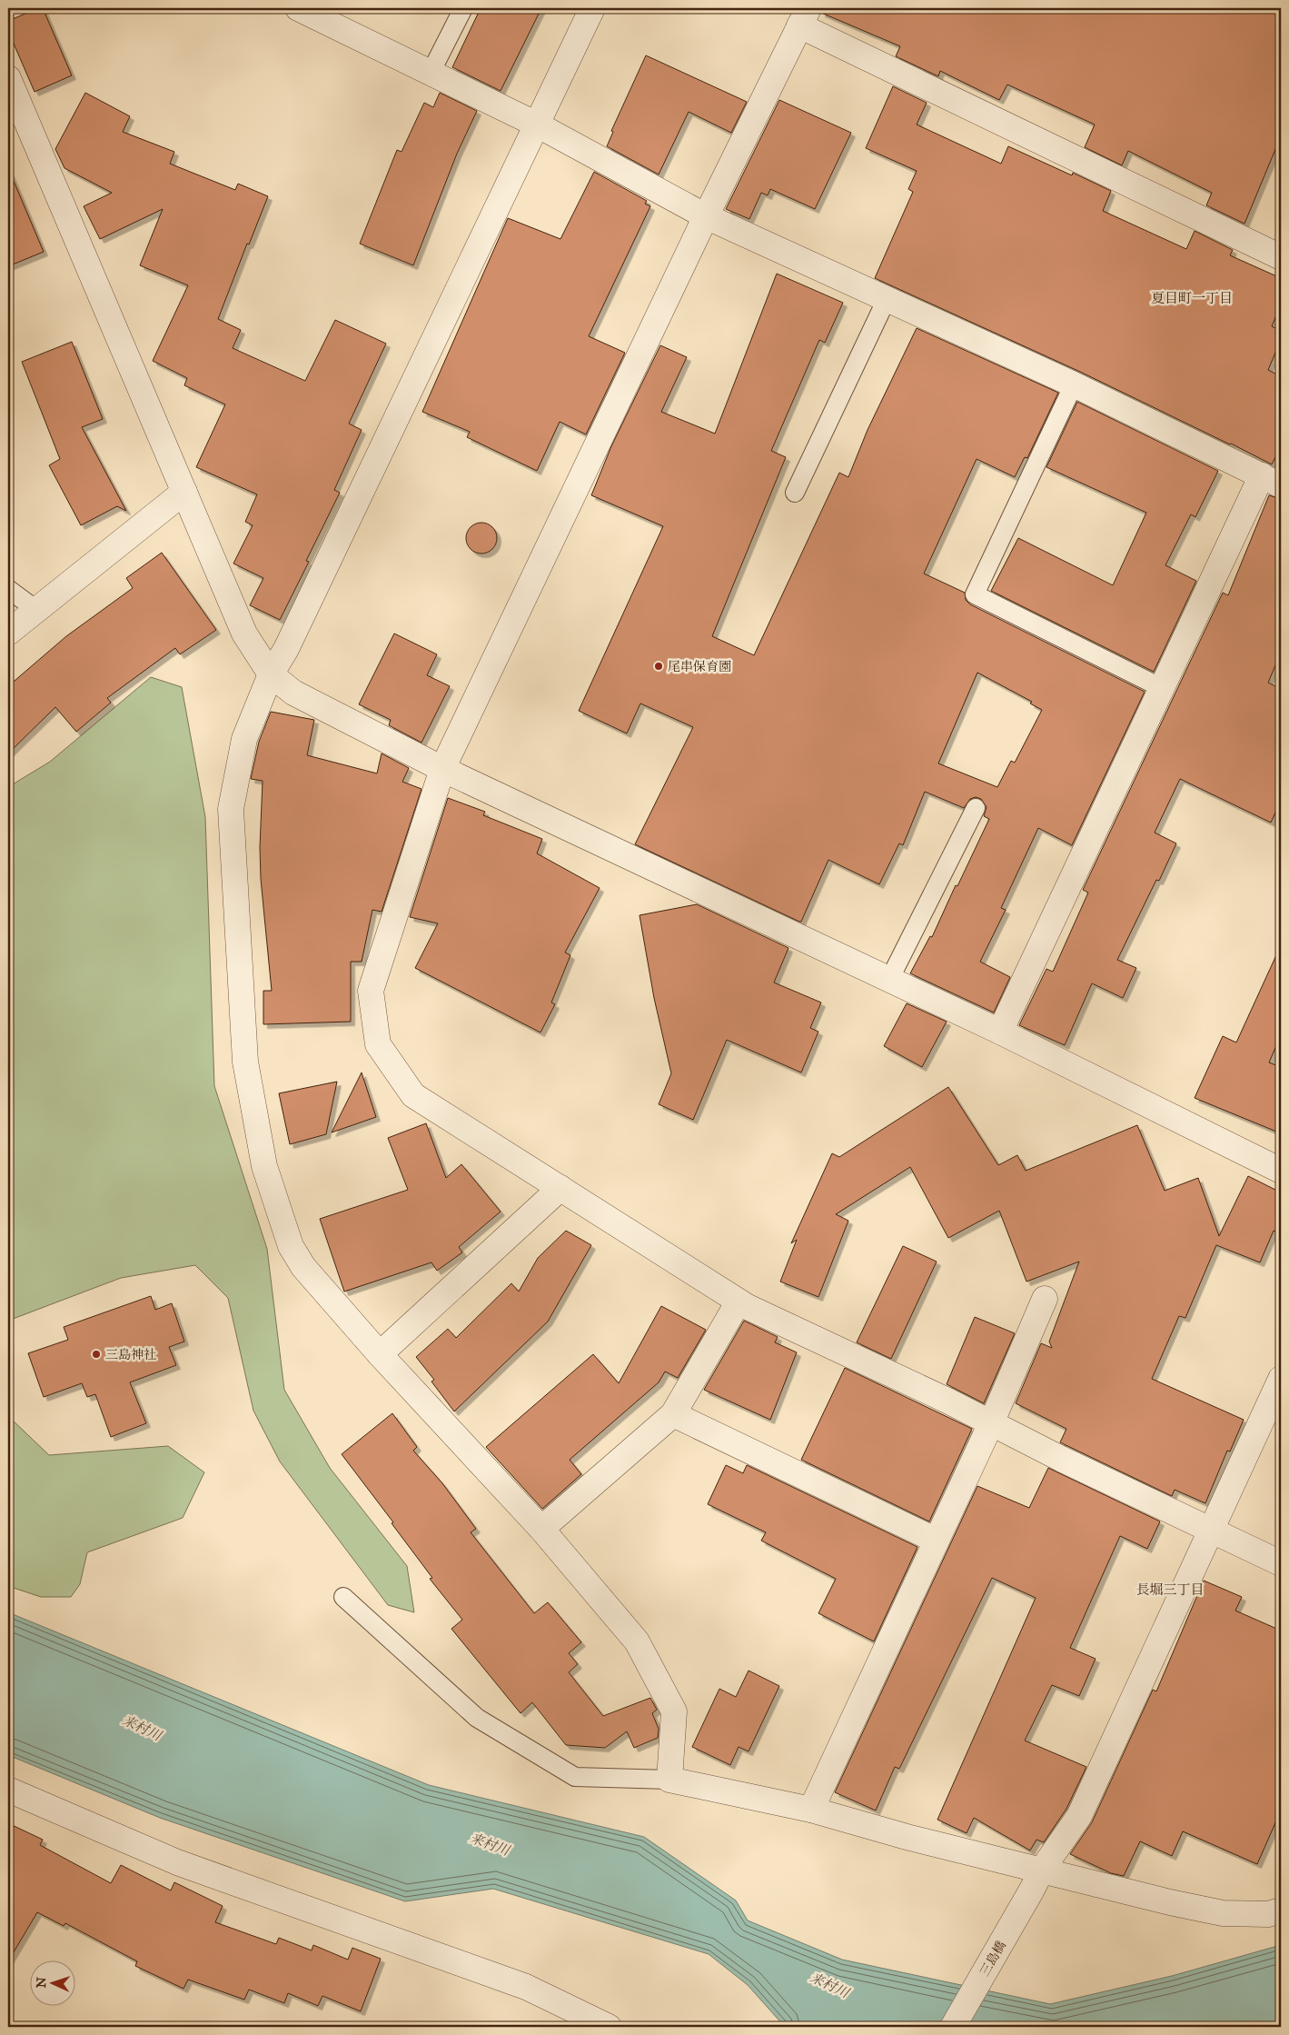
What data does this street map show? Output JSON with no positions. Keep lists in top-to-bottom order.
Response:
{
  "streets": {
    "street": ["三島橋"]
  },
  "districts": ["夏目町一丁目", "長堀三丁目"],
  "water": ["来村川"],
  "places": ["尾串保育園", "三島神社"],
  "north": "left"
}
